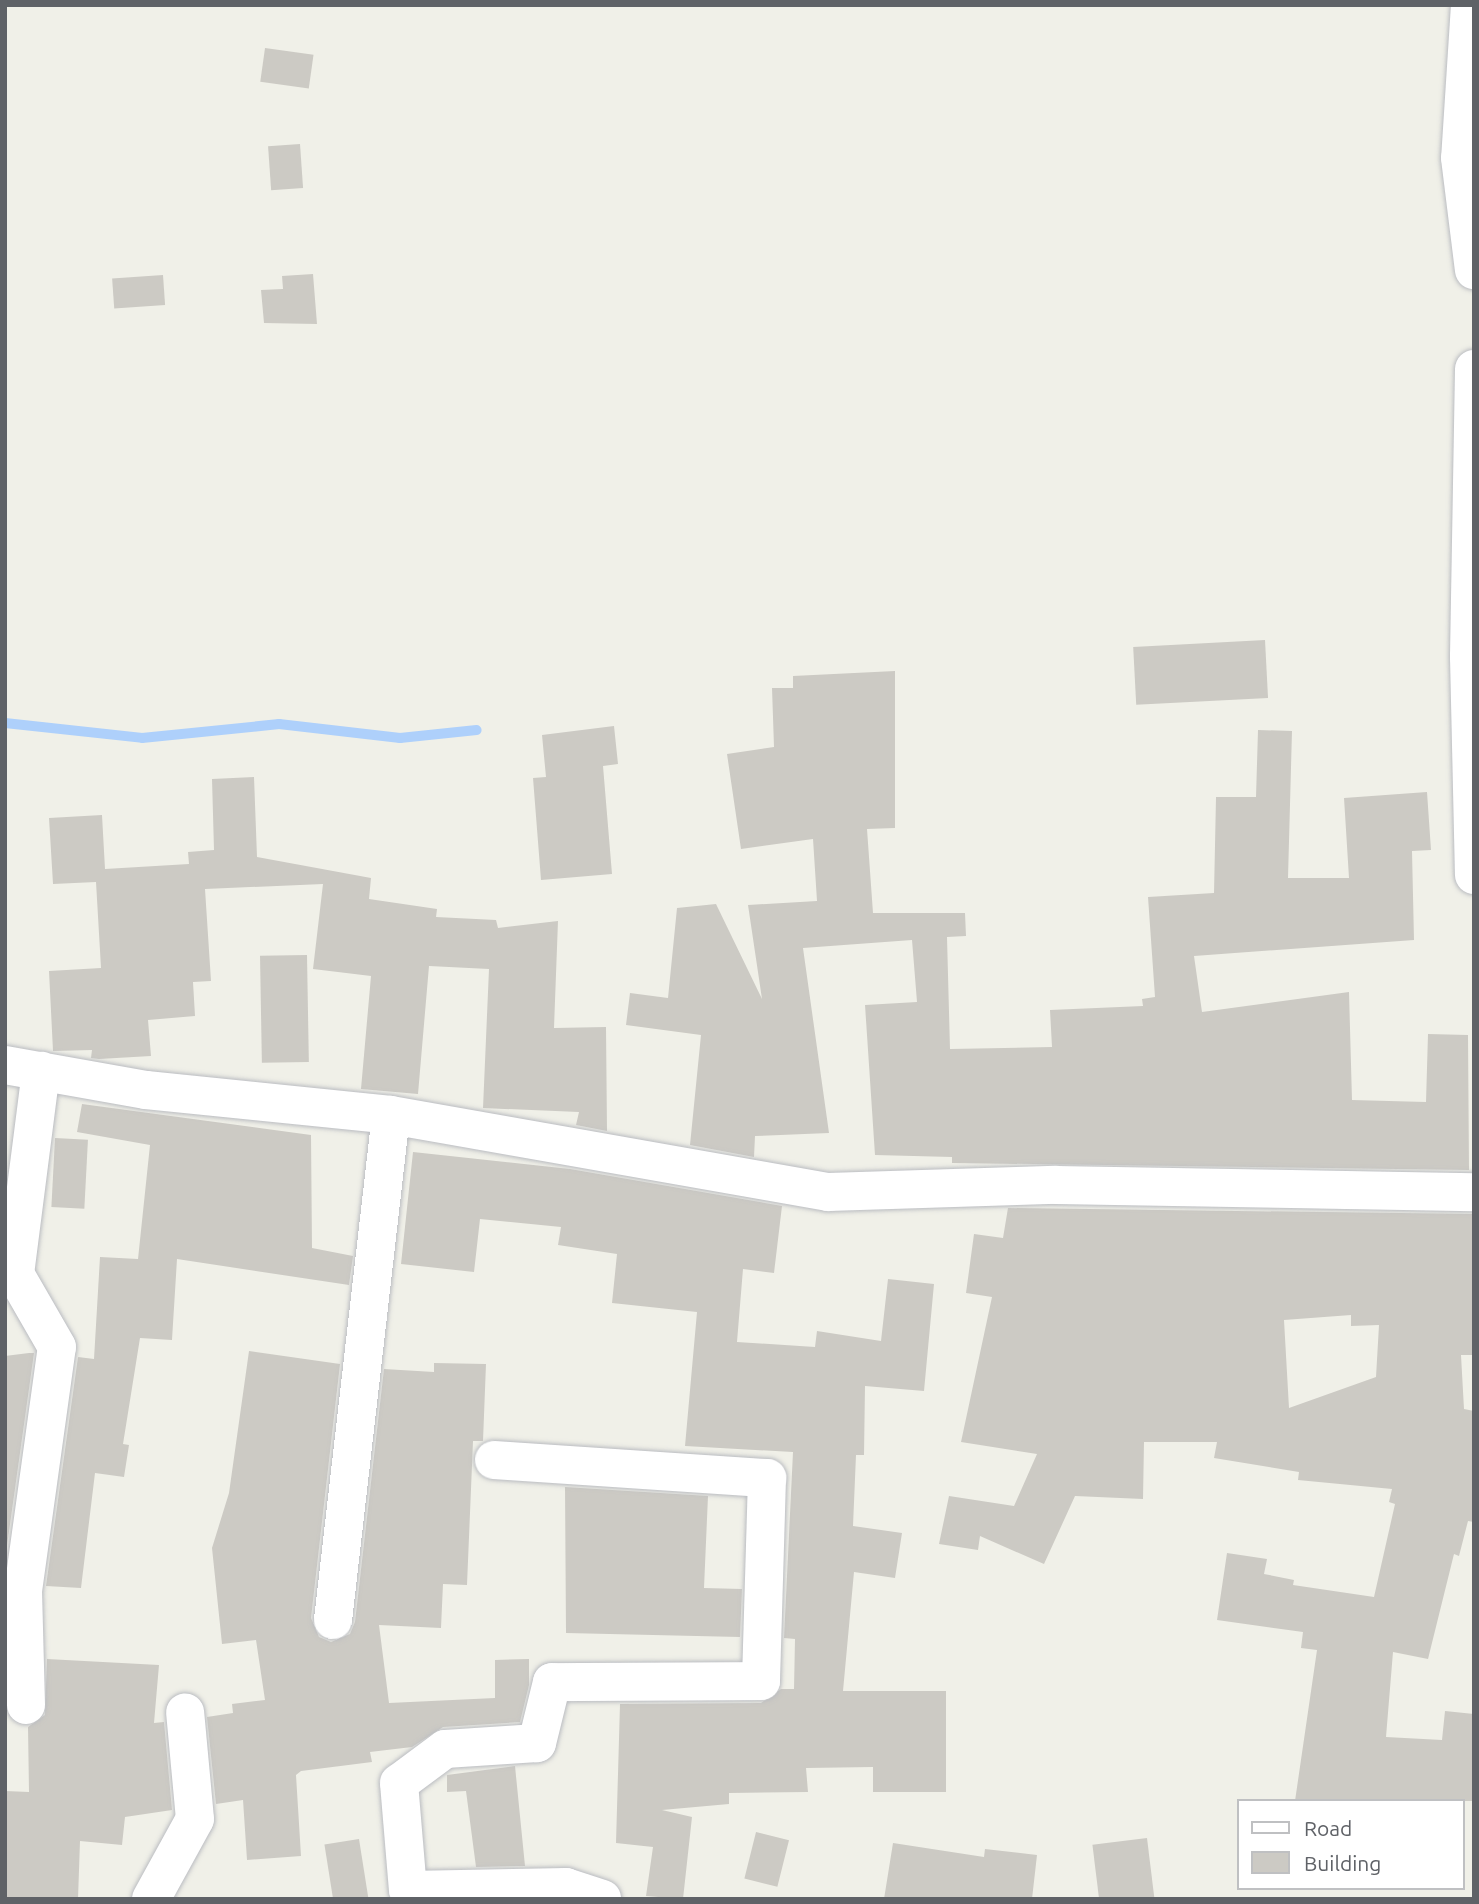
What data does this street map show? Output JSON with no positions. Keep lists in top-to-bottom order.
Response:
{
  "legend": ["Road", "Building"]
}
